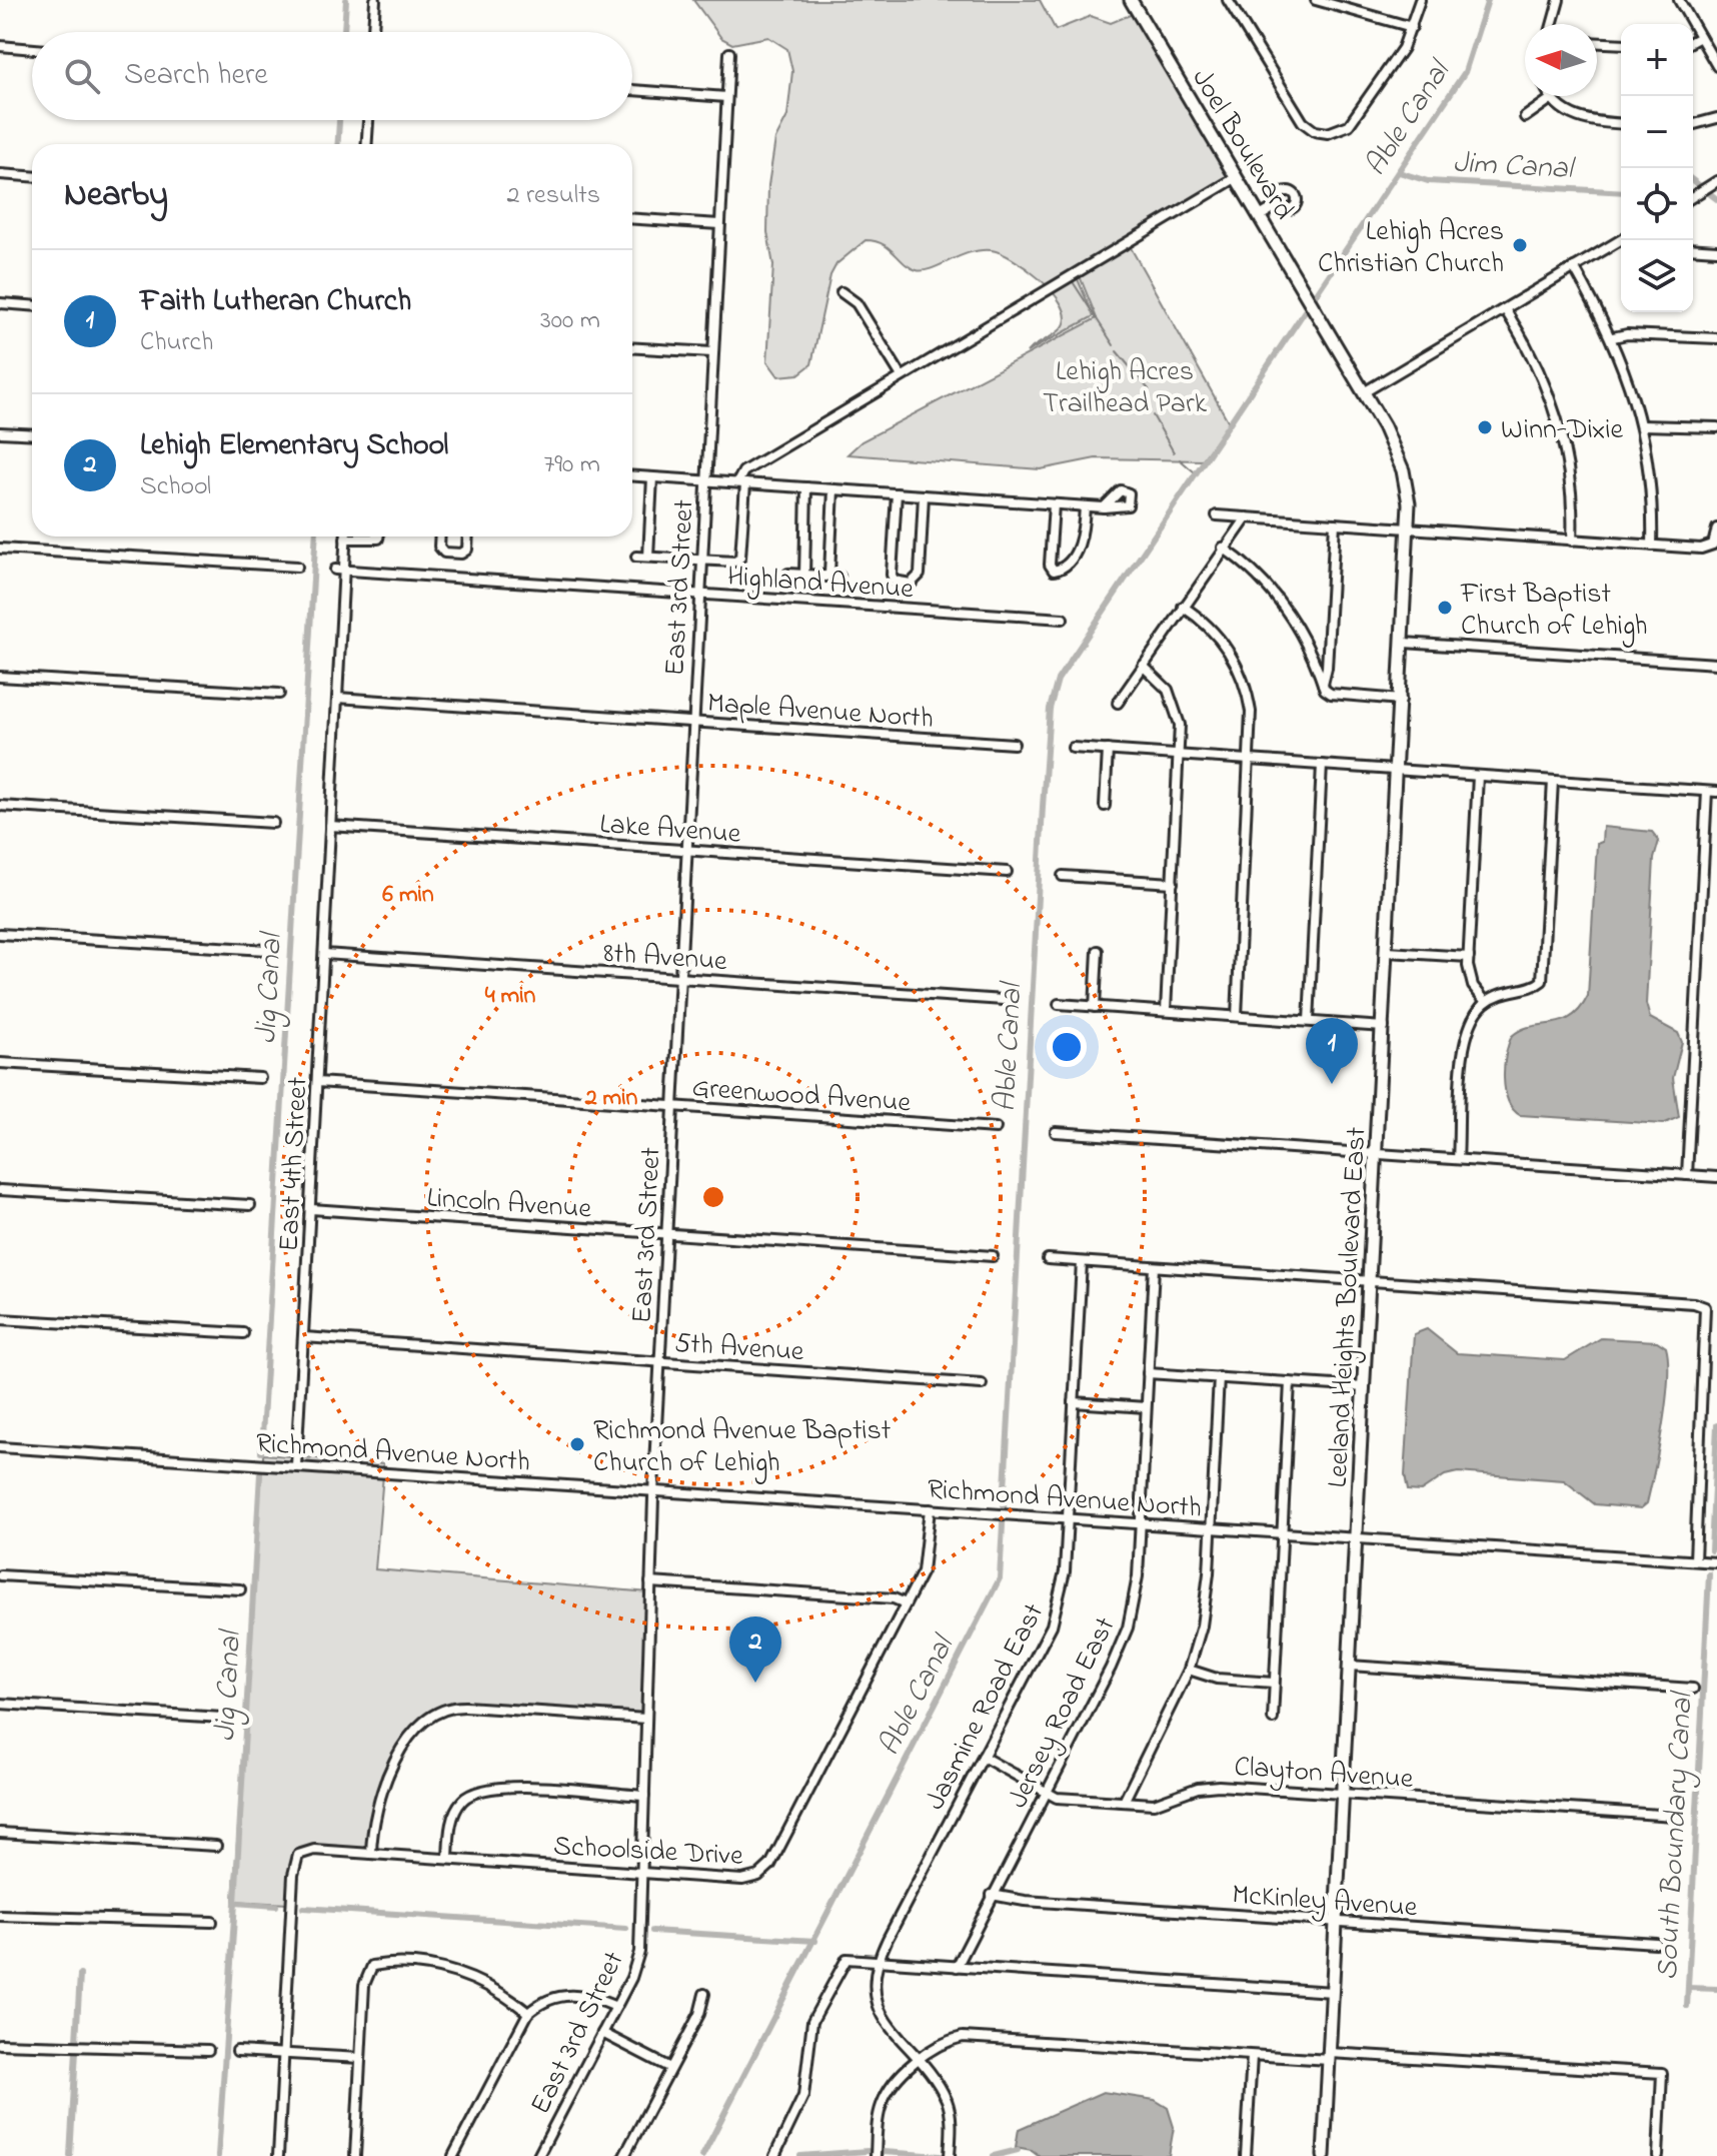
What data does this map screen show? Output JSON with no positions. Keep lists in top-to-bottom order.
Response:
{
  "streets": {
    "main road": ["Joel Boulevard", "Leeland Heights Boulevard East"],
    "street": [
      "Highland Avenue",
      "East 3rd Street",
      "Maple Avenue North",
      "Lake Avenue",
      "8th Avenue",
      "Greenwood Avenue",
      "East 4th Street",
      "Lincoln Avenue",
      "5th Avenue",
      "Richmond Avenue North",
      "Jasmine Road East",
      "Jersey Road East",
      "Clayton Avenue",
      "Schoolside Drive",
      "McKinley Avenue"
    ]
  },
  "crossings": [
    ["Joel Boulevard", "Leeland Heights Boulevard East"],
    ["Highland Avenue", "East 3rd Street"],
    ["Highland Avenue", "East 4th Street"],
    ["East 3rd Street", "Maple Avenue North"],
    ["East 3rd Street", "Lake Avenue"],
    ["East 3rd Street", "8th Avenue"],
    ["East 3rd Street", "Greenwood Avenue"],
    ["East 3rd Street", "Lincoln Avenue"],
    ["East 3rd Street", "5th Avenue"],
    ["East 3rd Street", "Richmond Avenue North"],
    ["East 3rd Street", "Schoolside Drive"],
    ["Maple Avenue North", "East 4th Street"],
    ["Lake Avenue", "East 4th Street"],
    ["8th Avenue", "East 4th Street"],
    ["Greenwood Avenue", "East 4th Street"],
    ["East 4th Street", "Lincoln Avenue"],
    ["East 4th Street", "5th Avenue"],
    ["East 4th Street", "Richmond Avenue North"],
    ["Leeland Heights Boulevard East", "Richmond Avenue North"],
    ["Leeland Heights Boulevard East", "Clayton Avenue"],
    ["Leeland Heights Boulevard East", "McKinley Avenue"],
    ["Richmond Avenue North", "Jasmine Road East"],
    ["Richmond Avenue North", "Jersey Road East"],
    ["Richmond Avenue North", "Schoolside Drive"],
    ["Jasmine Road East", "Clayton Avenue"],
    ["Jersey Road East", "Clayton Avenue"],
    ["Jersey Road East", "McKinley Avenue"]
  ],
  "water": [
    "Able Canal",
    "Jim Canal",
    "Jig Canal",
    "South Boundary Canal"
  ],
  "parks": ["Lehigh Acres Trailhead Park"],
  "places": [
    "Lehigh Acres Christian Church",
    "Winn-Dixie",
    "First Baptist Church of Lehigh",
    "Richmond Avenue Baptist Church of Lehigh"
  ],
  "north": "left",
  "page": {
    "map_buttons": ["+", "−"],
    "search": "Search here",
    "heading": ["Nearby", "2 results"],
    "list": [
      {
        "mark": "1",
        "name": "Faith Lutheran Church",
        "note": "Church",
        "value": "300 m"
      },
      {
        "mark": "2",
        "name": "Lehigh Elementary School",
        "note": "School",
        "value": "790 m"
      }
    ],
    "pins": ["1", "2"]
  },
  "rings": ["6 min", "4 min", "2 min"]
}
